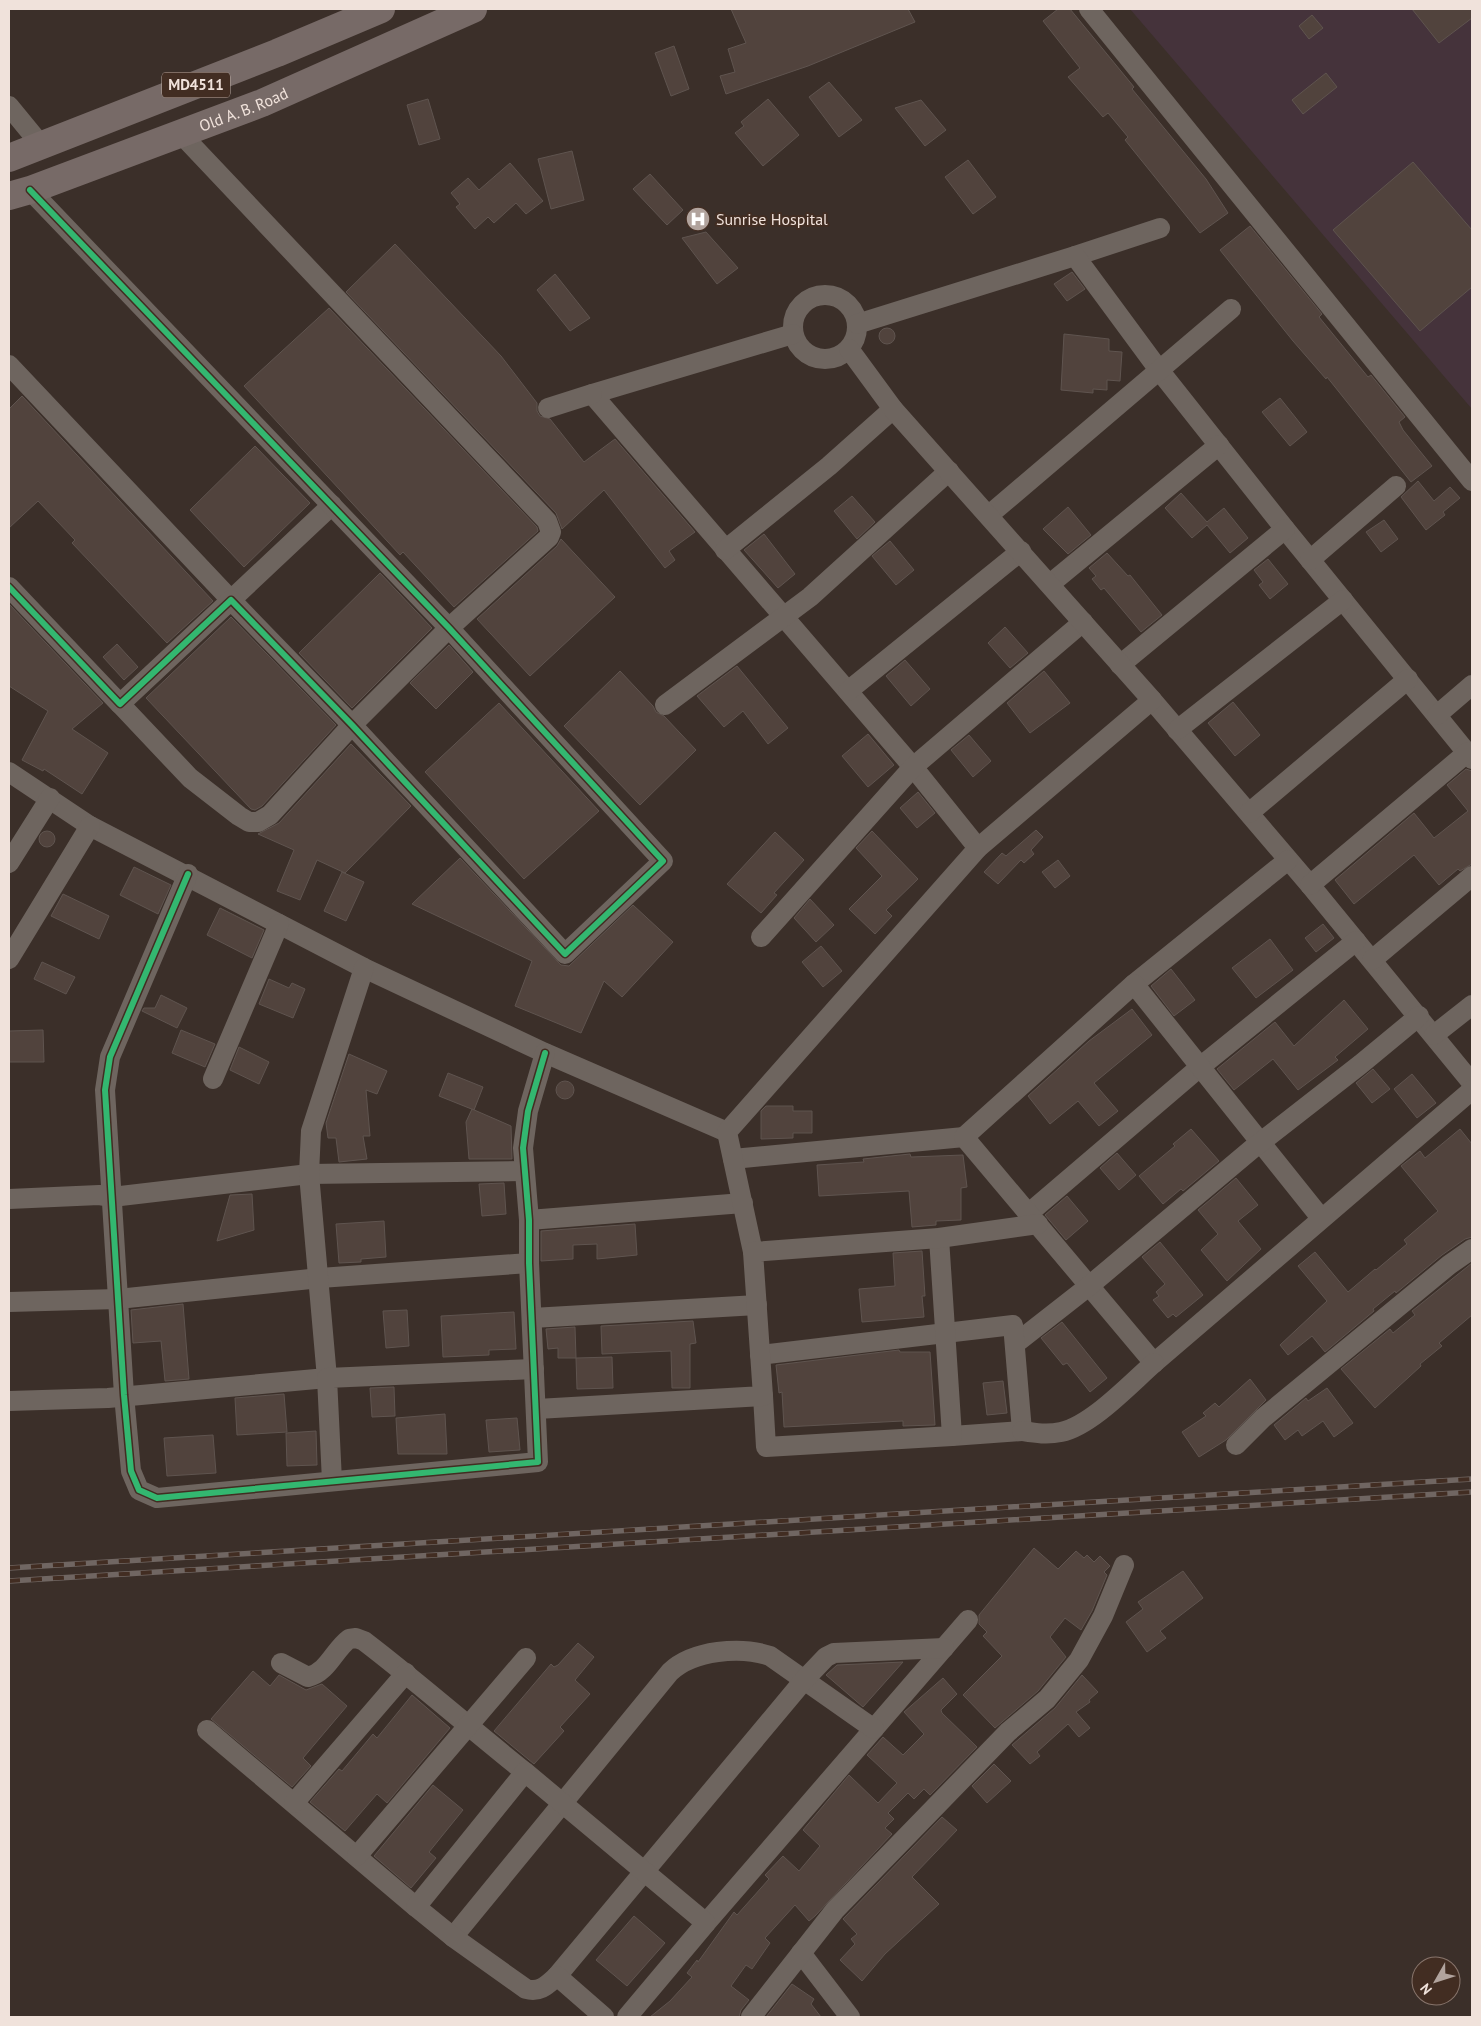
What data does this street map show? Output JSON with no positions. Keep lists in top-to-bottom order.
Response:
{
  "streets": {
    "main road": ["MD4511", "Old A. B. Road"]
  },
  "places": {
    "hospital": ["Sunrise Hospital"]
  },
  "north": "bottom left"
}
